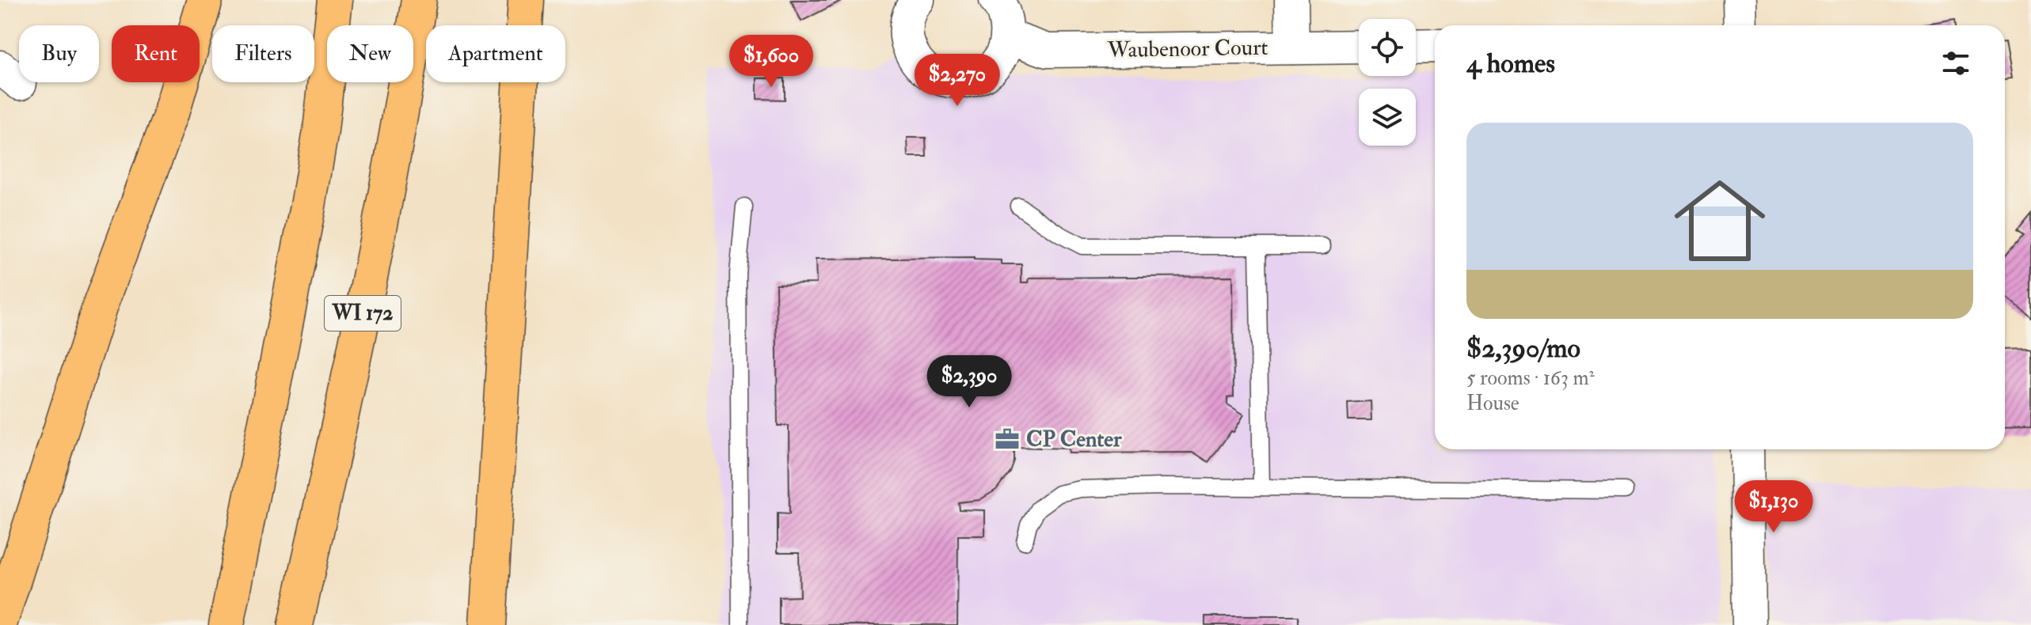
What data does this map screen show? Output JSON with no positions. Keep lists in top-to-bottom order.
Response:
{
  "streets": {
    "highway": ["WI 172"],
    "street": ["Waubenoor Court"]
  },
  "places": {
    "office": ["CP Center"]
  },
  "page": {
    "chip": [
      "Buy",
      "Rent",
      "Filters",
      "New",
      "Apartment"
    ],
    "heading": "4 homes",
    "price": [
      "$1,600",
      "$2,270",
      "$2,390",
      "$1,130"
    ],
    "list": [
      {
        "name": "$2,390/mo",
        "note": "5 rooms · 163 m² · House"
      }
    ]
  }
}
